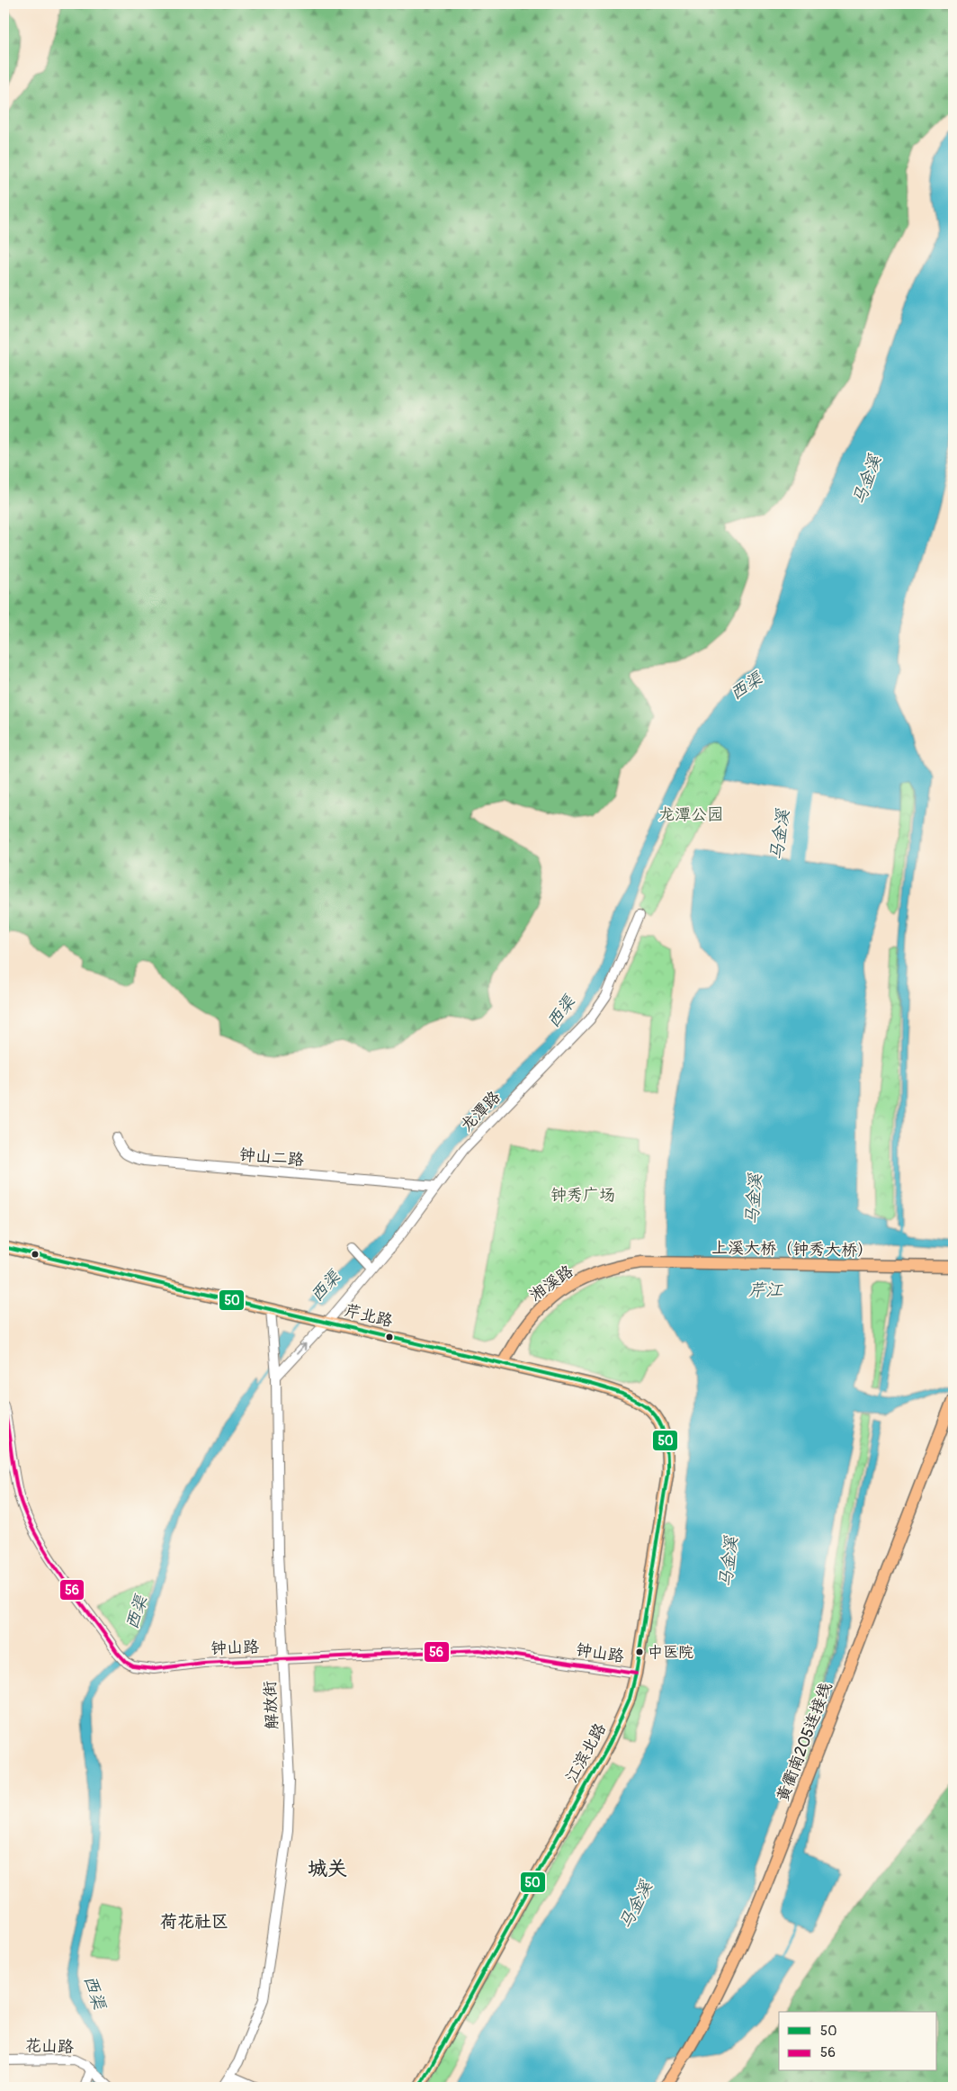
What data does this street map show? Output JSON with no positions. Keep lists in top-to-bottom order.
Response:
{
  "streets": {
    "main road": [
      "上溪大桥（钟秀大桥）",
      "湘溪路",
      "芹北路",
      "黄衢南205连接线",
      "江滨北路"
    ],
    "street": [
      "龙潭路",
      "钟山二路",
      "钟山路",
      "解放街",
      "花山路"
    ]
  },
  "crossings": [
    ["龙潭路", "钟山二路"],
    ["龙潭路", "芹北路"],
    ["龙潭路", "解放街"],
    ["上溪大桥（钟秀大桥）", "湘溪路"],
    ["湘溪路", "芹北路"],
    ["芹北路", "解放街"],
    ["芹北路", "江滨北路"],
    ["钟山路", "解放街"],
    ["钟山路", "江滨北路"]
  ],
  "districts": ["城关", "荷花社区"],
  "water": ["马金溪", "西渠", "芹江"],
  "parks": ["龙潭公园", "钟秀广场"],
  "places": ["中医院"],
  "lines": ["transit line 50", "transit line 56"],
  "legend": ["50", "56"]
}
